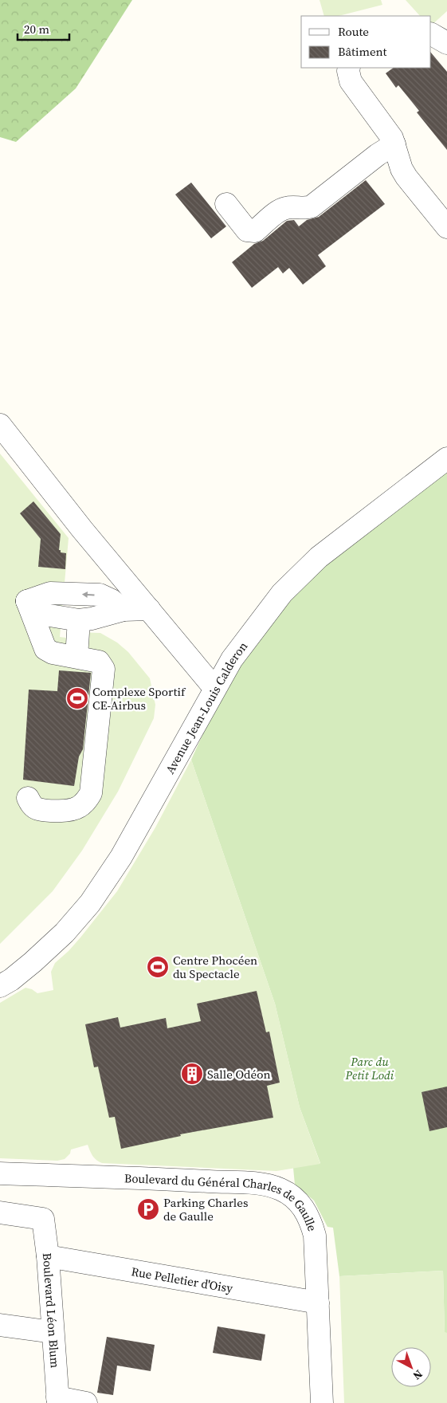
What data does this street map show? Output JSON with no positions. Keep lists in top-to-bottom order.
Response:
{
  "streets": {
    "street": [
      "Avenue Jean-Louis Calderon",
      "Boulevard du Général Charles de Gaulle",
      "Rue Pelletier d'Oisy",
      "Boulevard Léon Blum"
    ]
  },
  "crossings": [
    ["Boulevard du Général Charles de Gaulle", "Rue Pelletier d'Oisy"],
    ["Rue Pelletier d'Oisy", "Boulevard Léon Blum"]
  ],
  "parks": ["Parc du Petit Lodi"],
  "places": {
    "sports": ["Complexe Sportif CE-Airbus", "Centre Phocéen du Spectacle"],
    "building": ["Salle Odéon"],
    "parking": ["Parking Charles de Gaulle"]
  },
  "legend": ["Route", "Bâtiment"],
  "scale_bar": "20 m",
  "north": "bottom right"
}
